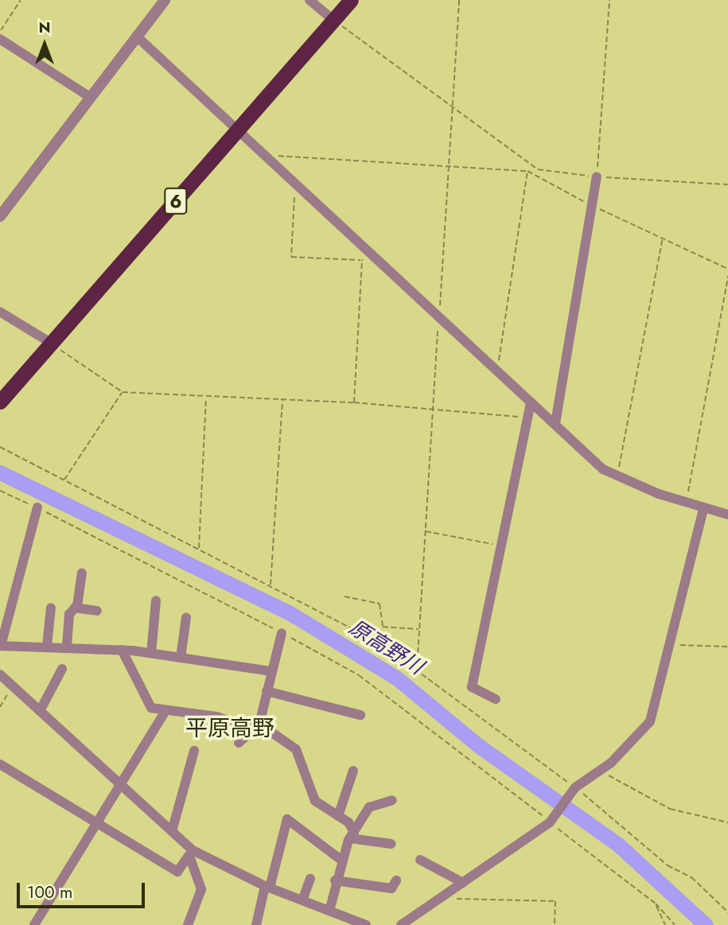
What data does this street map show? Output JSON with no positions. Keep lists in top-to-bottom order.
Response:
{
  "streets": {
    "highway": ["6"]
  },
  "districts": ["平原高野"],
  "water": ["原高野川"],
  "scale_bar": "100 m",
  "north": "top"
}
